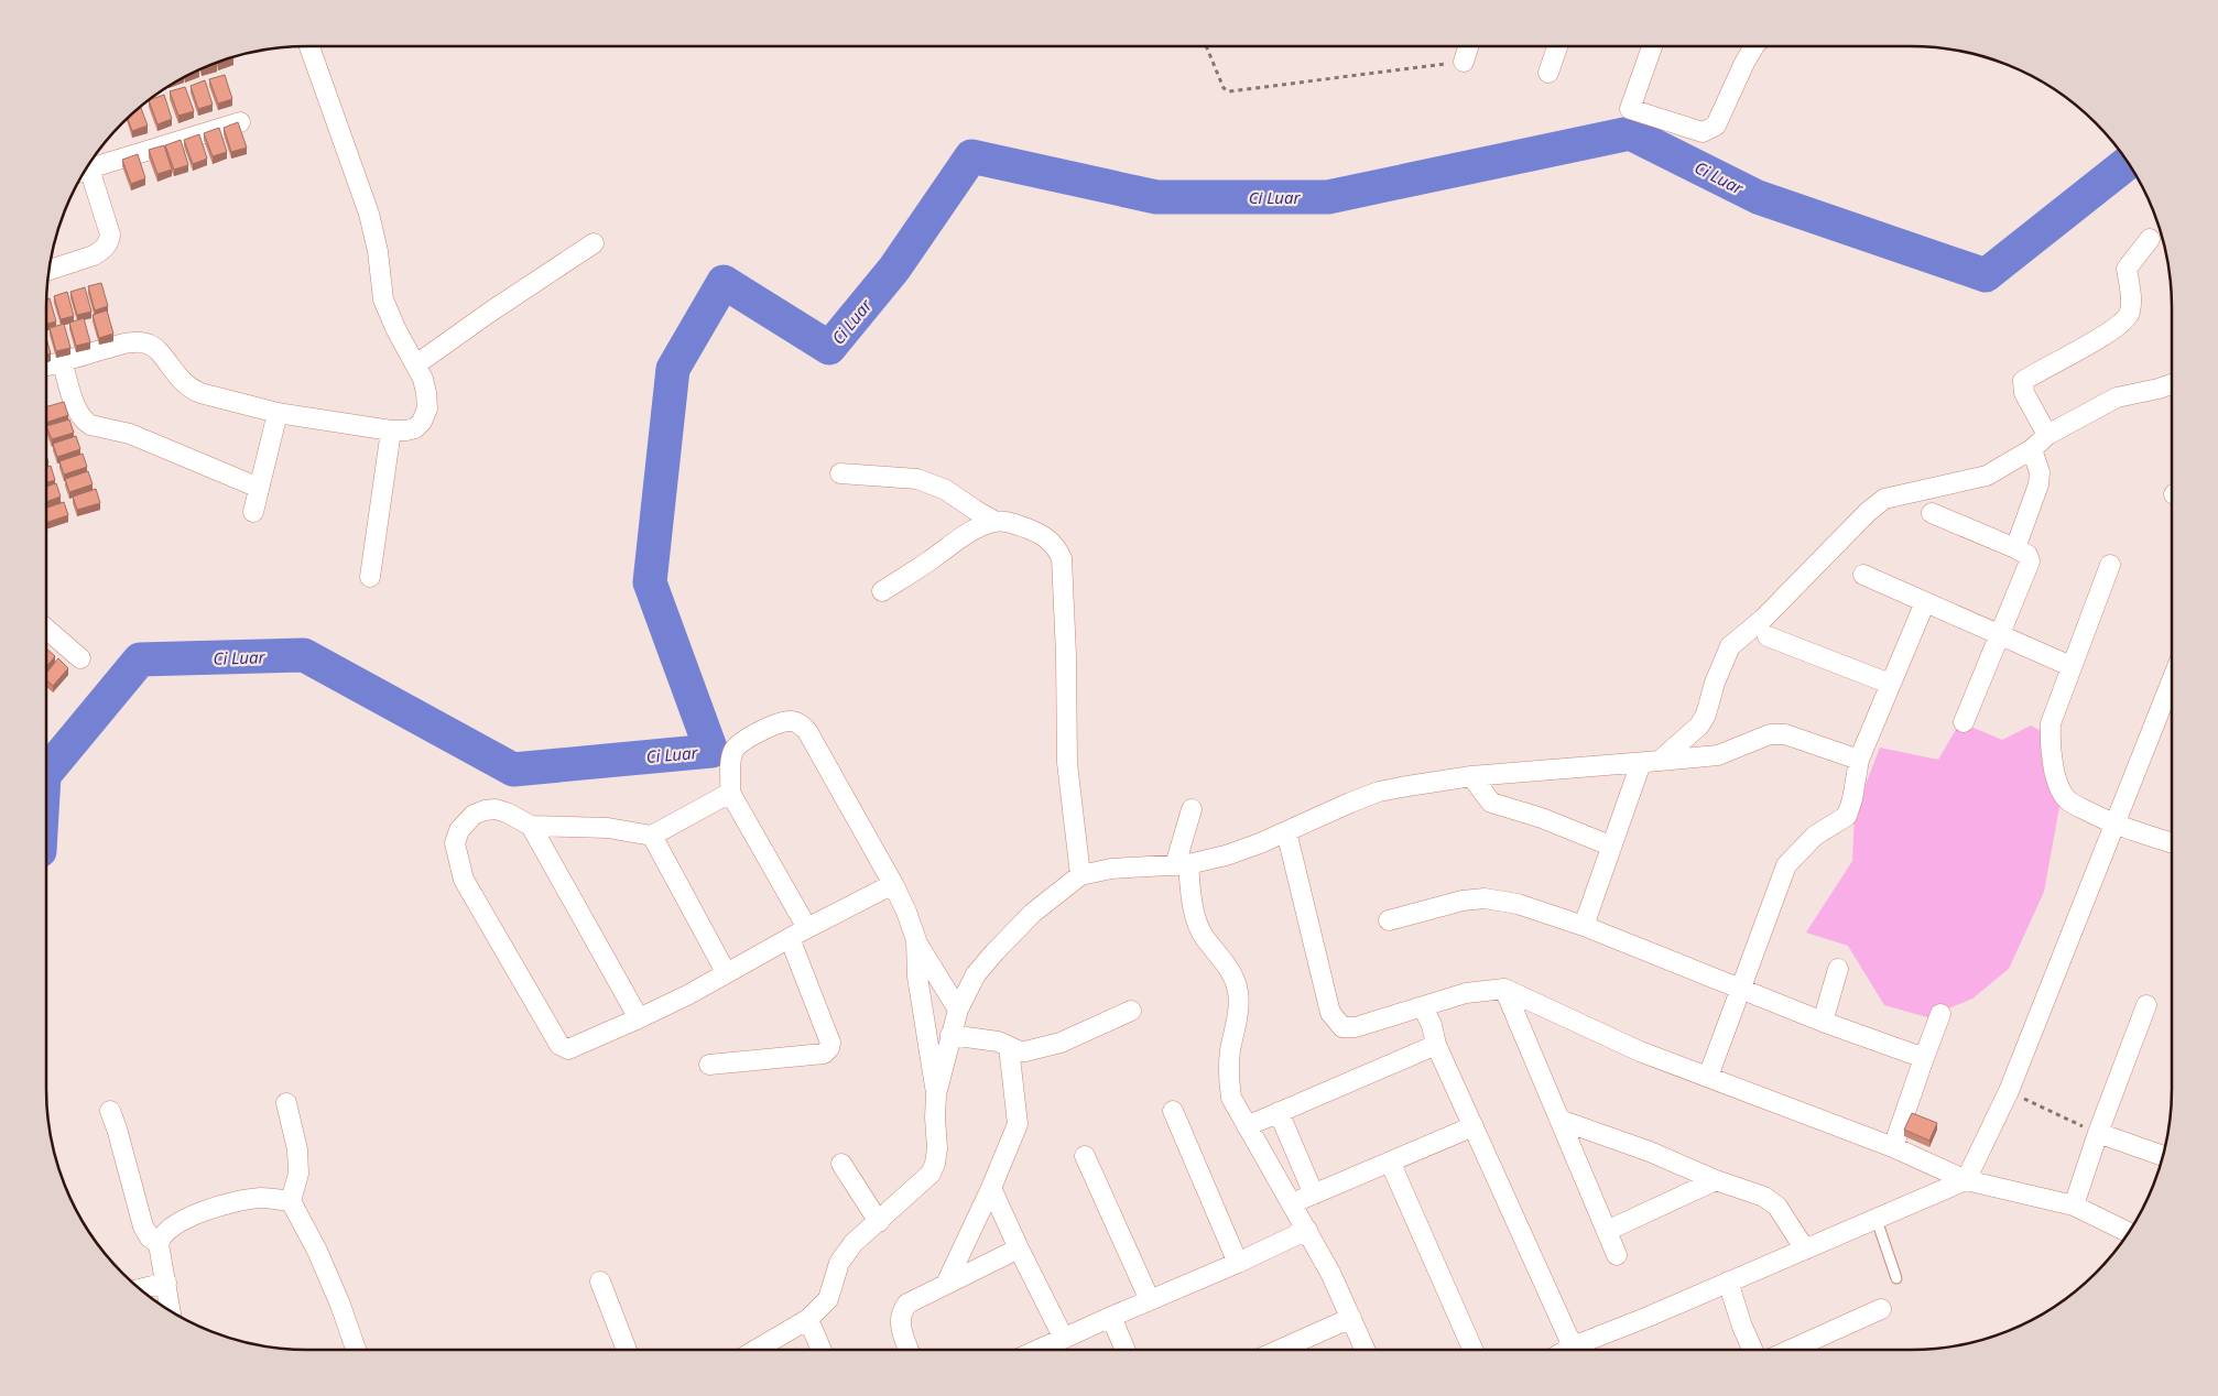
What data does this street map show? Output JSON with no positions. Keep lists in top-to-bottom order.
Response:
{
  "water": ["Ci Luar"]
}
